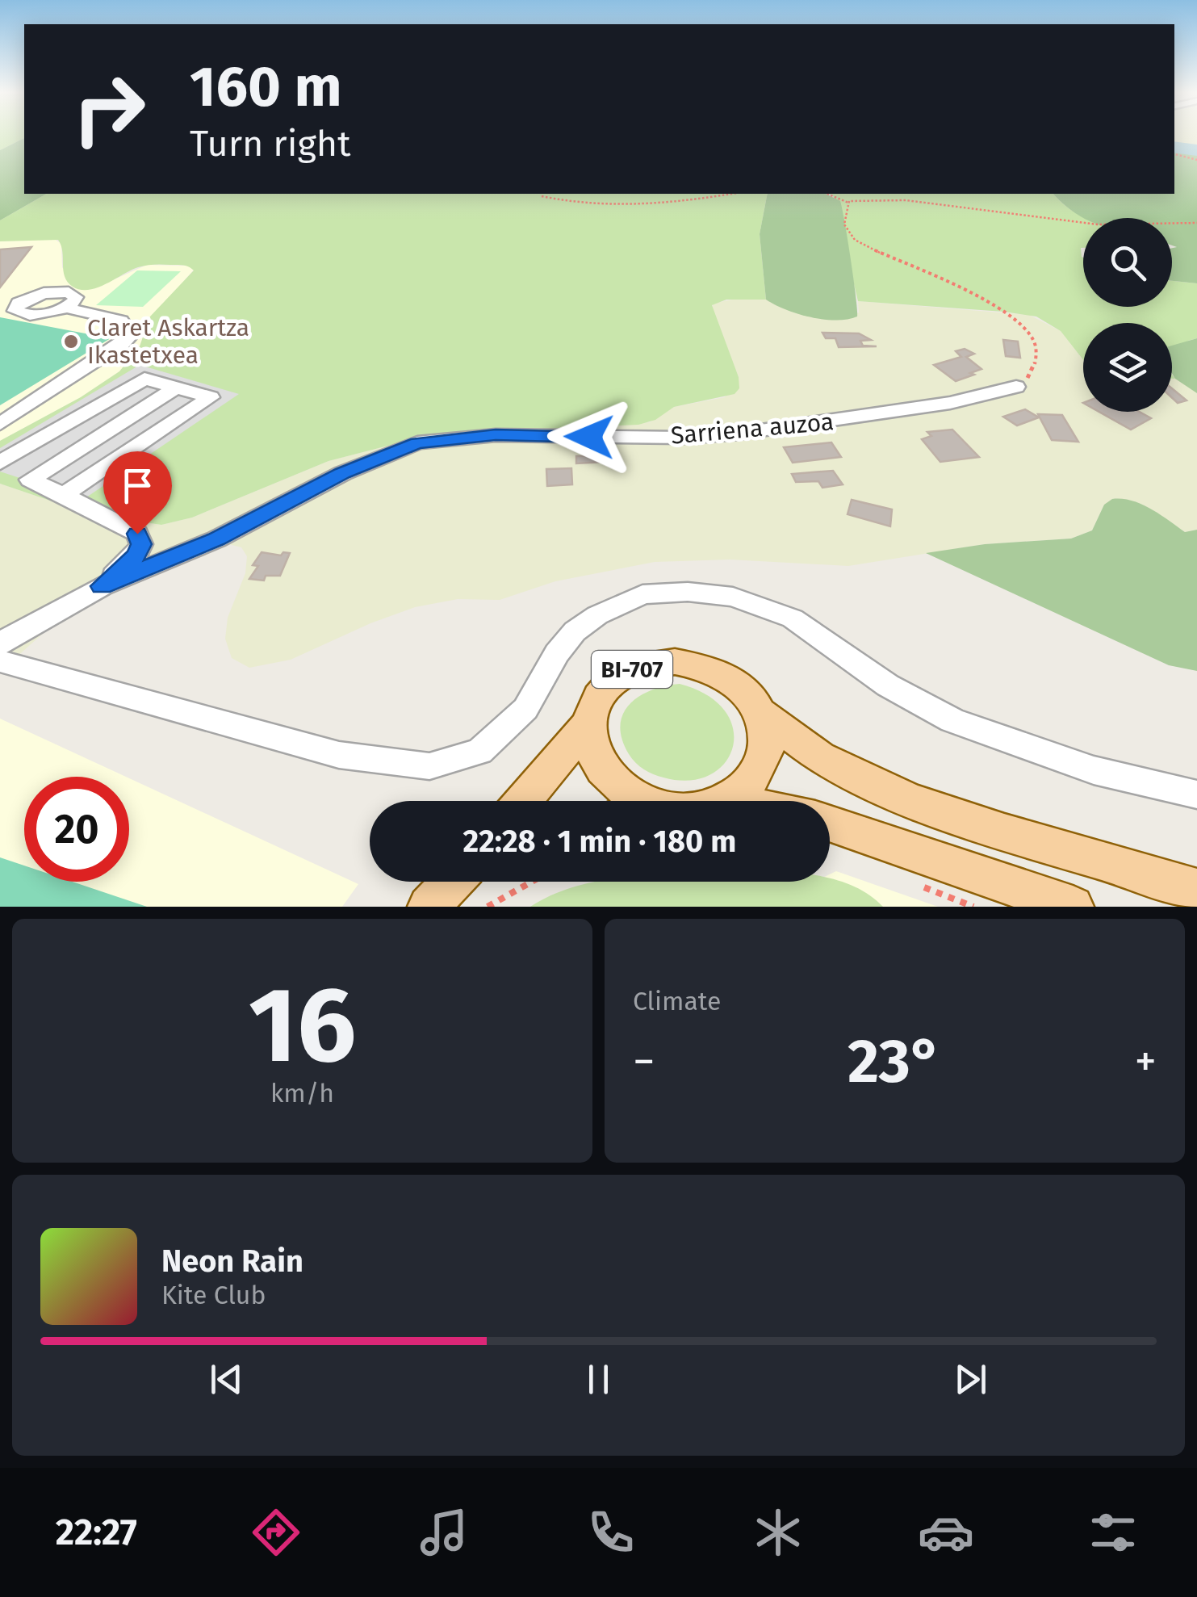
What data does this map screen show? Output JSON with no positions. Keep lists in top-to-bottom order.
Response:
{
  "streets": {
    "main road": ["BI-707"],
    "street": ["Sarriena auzoa"]
  },
  "places": ["Claret Askartza Ikastetxea"],
  "page": {
    "turn": ["160 m", "Turn right"],
    "limit": "20",
    "trip": "22:28 · 1 min · 180 m",
    "tile": [
      ["16", "km/h"],
      "Climate"
    ],
    "heat": ["−", "23°", "+"],
    "song": ["Neon Rain", "Kite Club"],
    "tabs": "22:27"
  }
}
